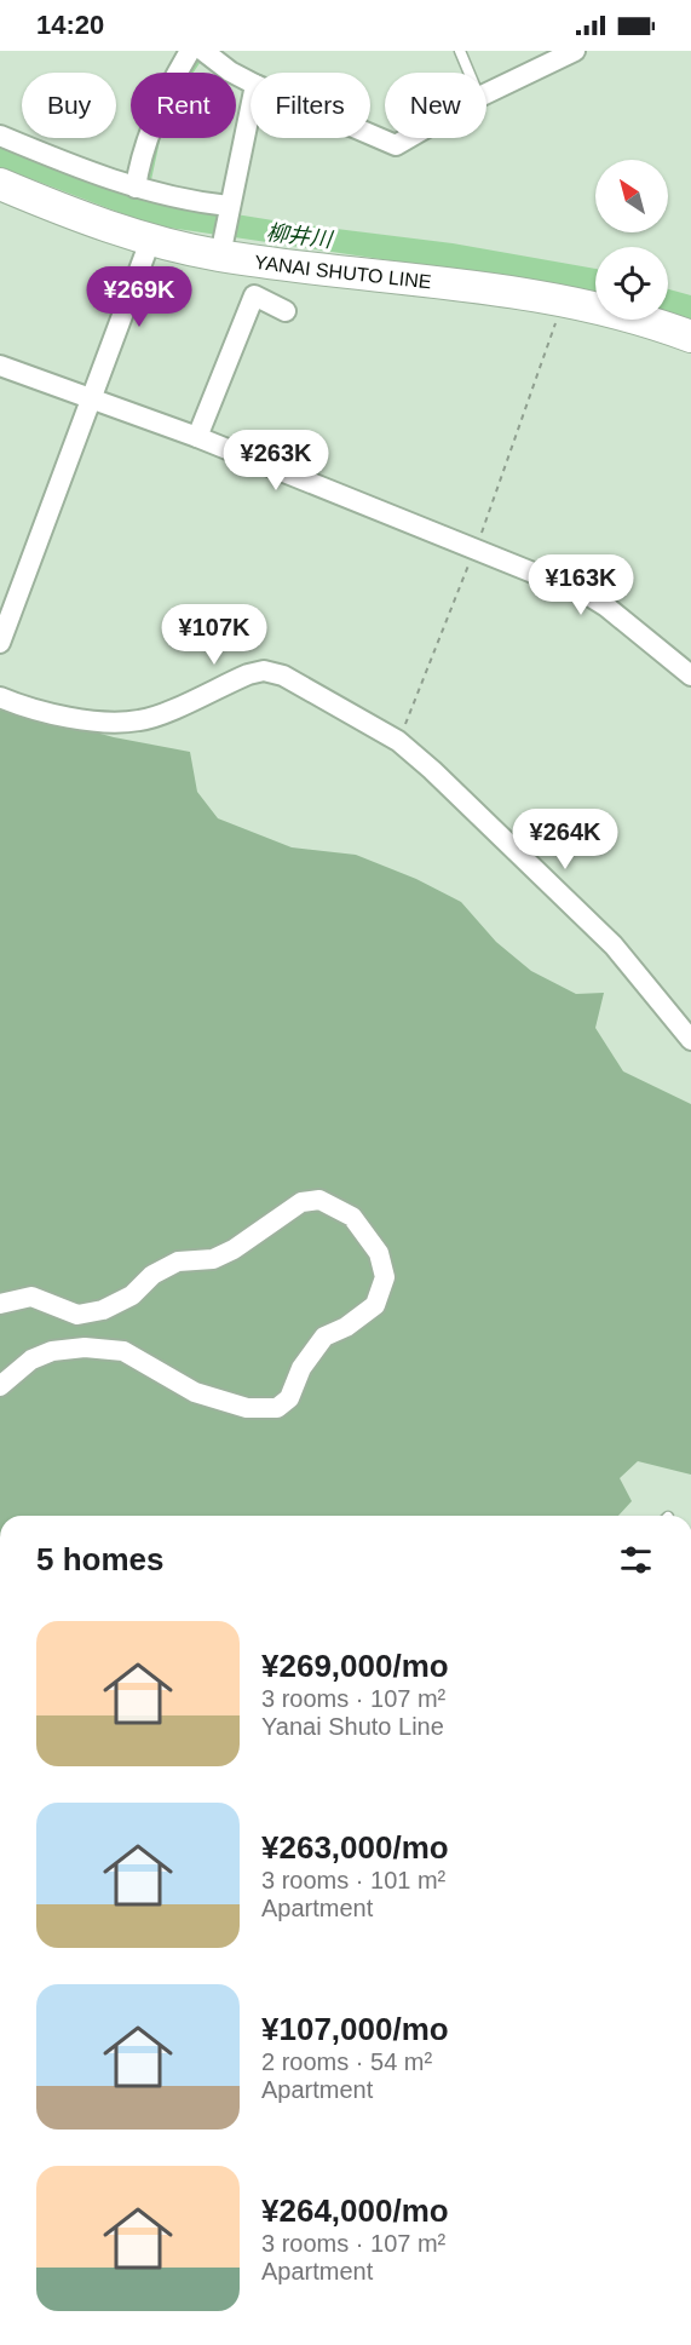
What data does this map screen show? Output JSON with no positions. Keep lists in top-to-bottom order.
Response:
{
  "streets": {
    "main road": ["YANAI SHUTO LINE"]
  },
  "water": ["柳井川"],
  "north": "top left",
  "page": {
    "status": "14:20",
    "chip": [
      "Buy",
      "Rent",
      "Filters",
      "New"
    ],
    "price": [
      "¥269K",
      "¥263K",
      "¥163K",
      "¥107K",
      "¥264K"
    ],
    "heading": "5 homes",
    "list": [
      {
        "name": "¥269,000/mo",
        "note": "3 rooms · 107 m² · Yanai Shuto Line"
      },
      {
        "name": "¥263,000/mo",
        "note": "3 rooms · 101 m² · Apartment"
      },
      {
        "name": "¥107,000/mo",
        "note": "2 rooms · 54 m² · Apartment"
      },
      {
        "name": "¥264,000/mo",
        "note": "3 rooms · 107 m² · Apartment"
      }
    ]
  }
}
